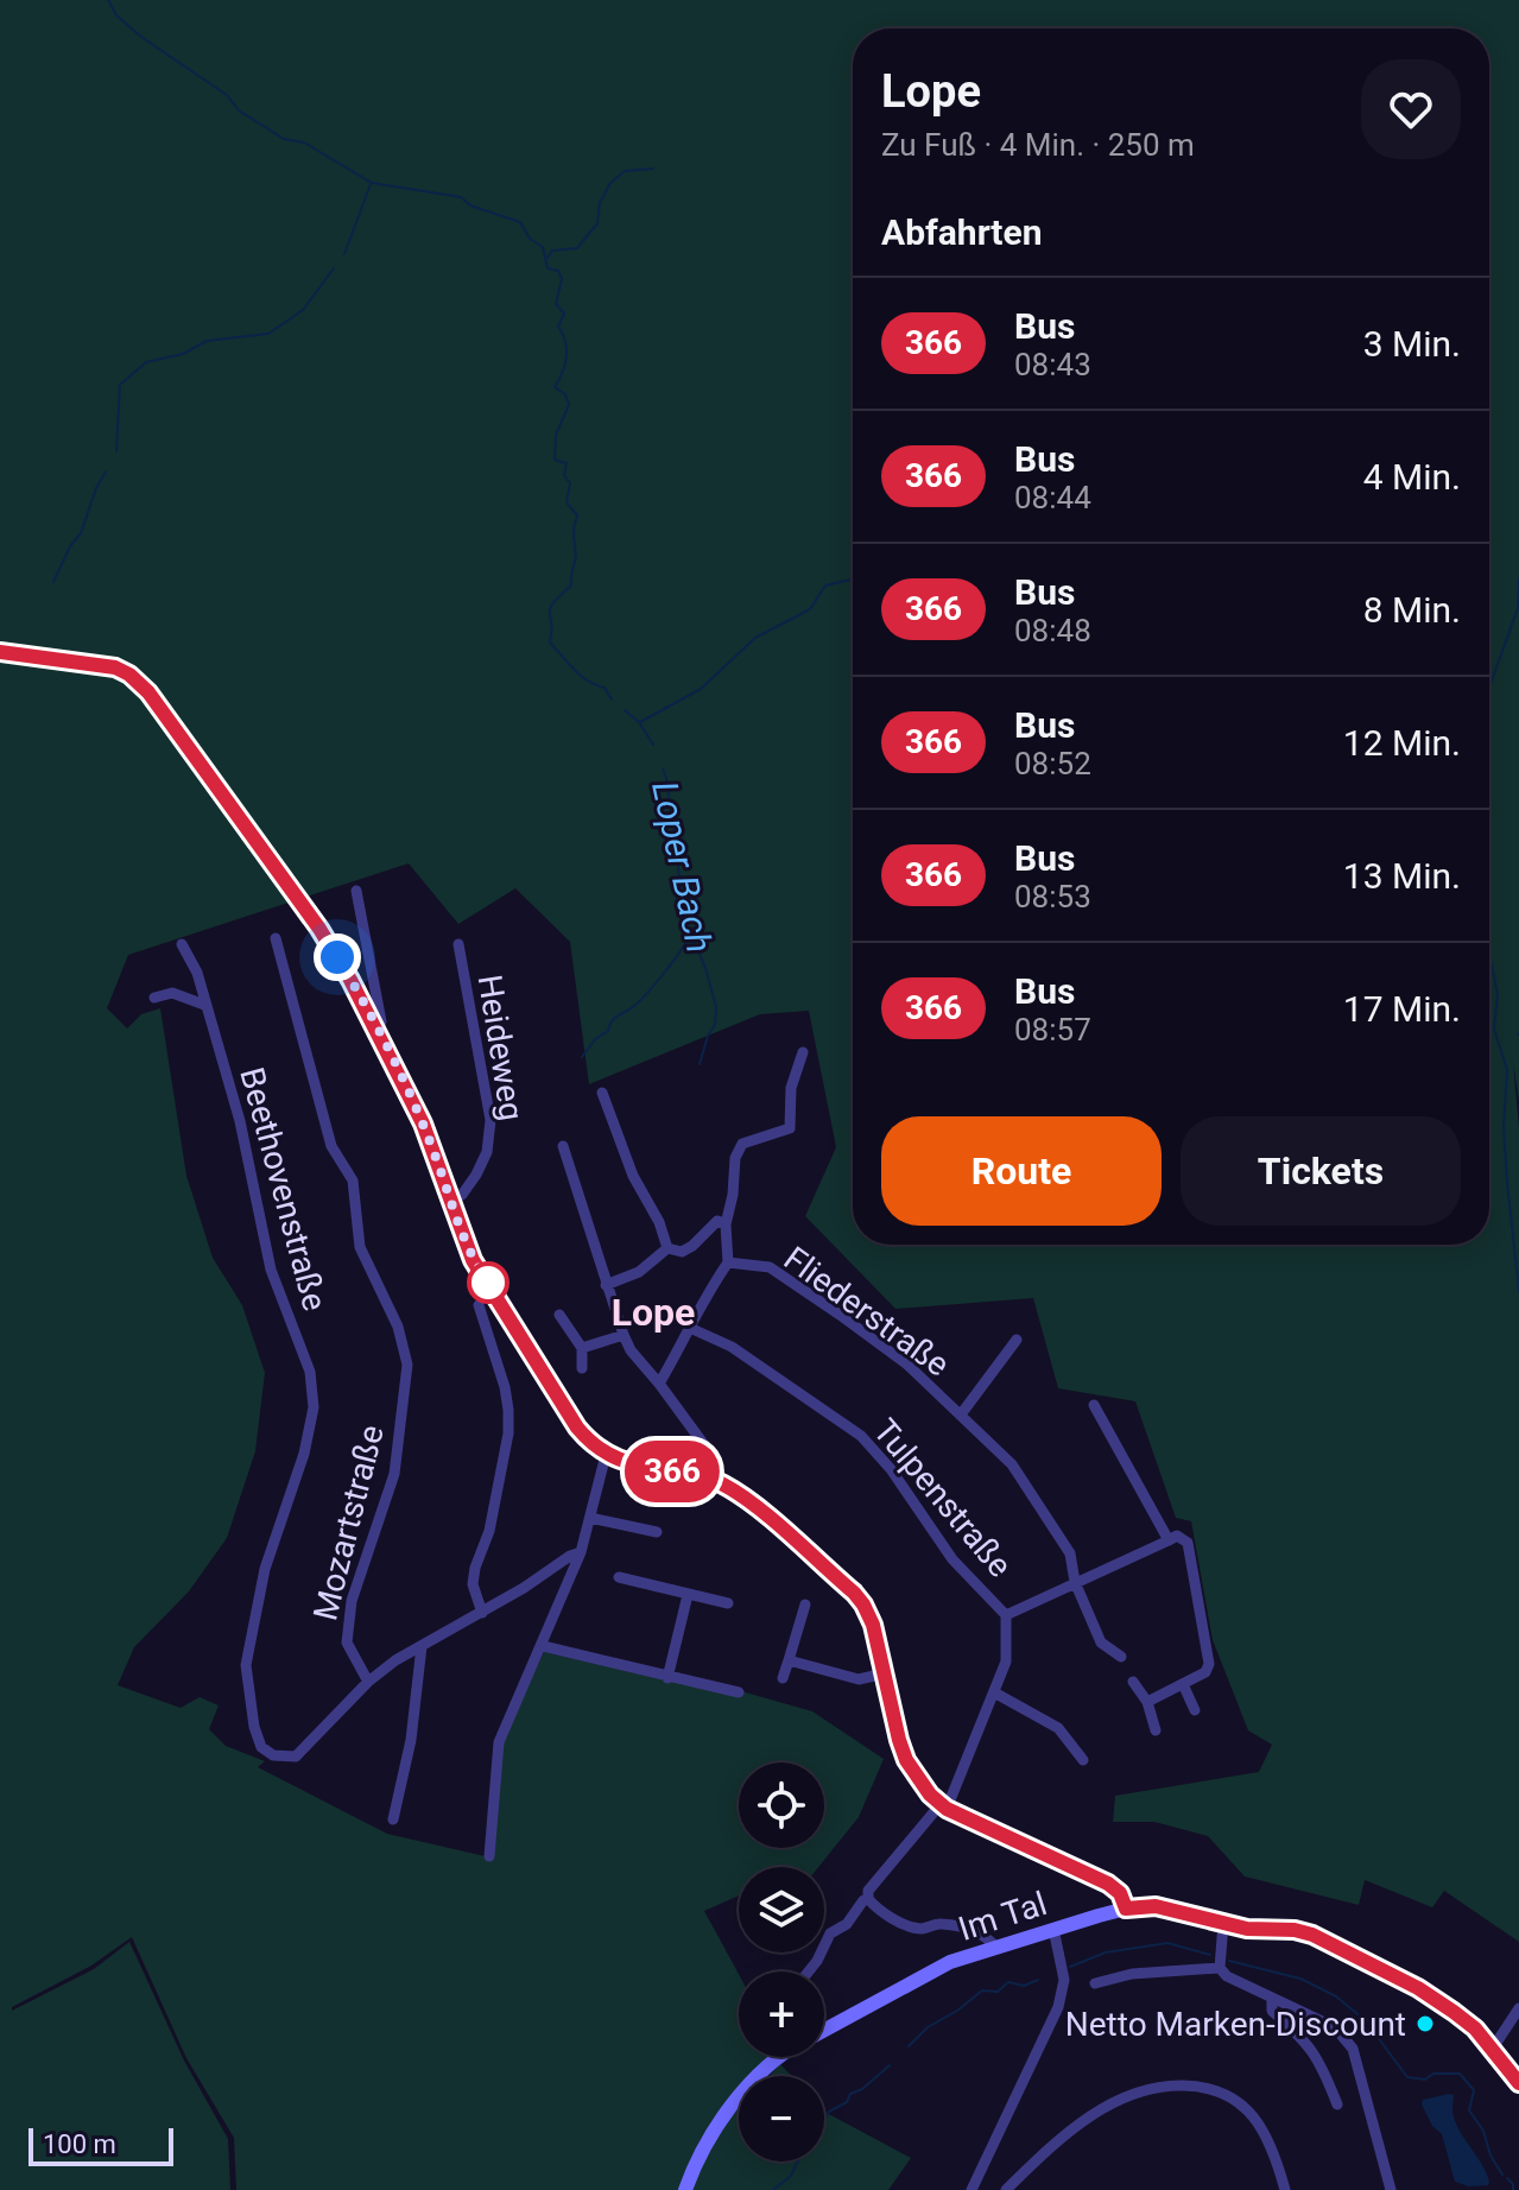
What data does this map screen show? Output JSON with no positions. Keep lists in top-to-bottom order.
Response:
{
  "streets": {
    "main road": ["Im Tal"],
    "street": [
      "Heideweg",
      "Beethovenstraße",
      "Fliederstraße",
      "Tulpenstraße",
      "Mozartstraße"
    ]
  },
  "crossings": [
    ["Beethovenstraße", "Mozartstraße"],
    ["Fliederstraße", "Tulpenstraße"]
  ],
  "districts": ["Lope"],
  "water": ["Loper Bach"],
  "places": ["Netto Marken-Discount"],
  "lines": ["bus line 366"],
  "scale_bar": "100 m",
  "page": {
    "on_map": "366",
    "heading": [
      ["Lope", "Zu Fuß · 4 Min. · 250 m"],
      "Abfahrten"
    ],
    "list": [
      {
        "mark": "366",
        "name": "Bus",
        "note": "08:43",
        "value": "3 Min."
      },
      {
        "mark": "366",
        "name": "Bus",
        "note": "08:44",
        "value": "4 Min."
      },
      {
        "mark": "366",
        "name": "Bus",
        "note": "08:48",
        "value": "8 Min."
      },
      {
        "mark": "366",
        "name": "Bus",
        "note": "08:52",
        "value": "12 Min."
      },
      {
        "mark": "366",
        "name": "Bus",
        "note": "08:53",
        "value": "13 Min."
      },
      {
        "mark": "366",
        "name": "Bus",
        "note": "08:57",
        "value": "17 Min."
      }
    ],
    "buttons": ["Route", "Tickets"],
    "map_buttons": ["+", "−"],
    "scale": "100 m"
  }
}
